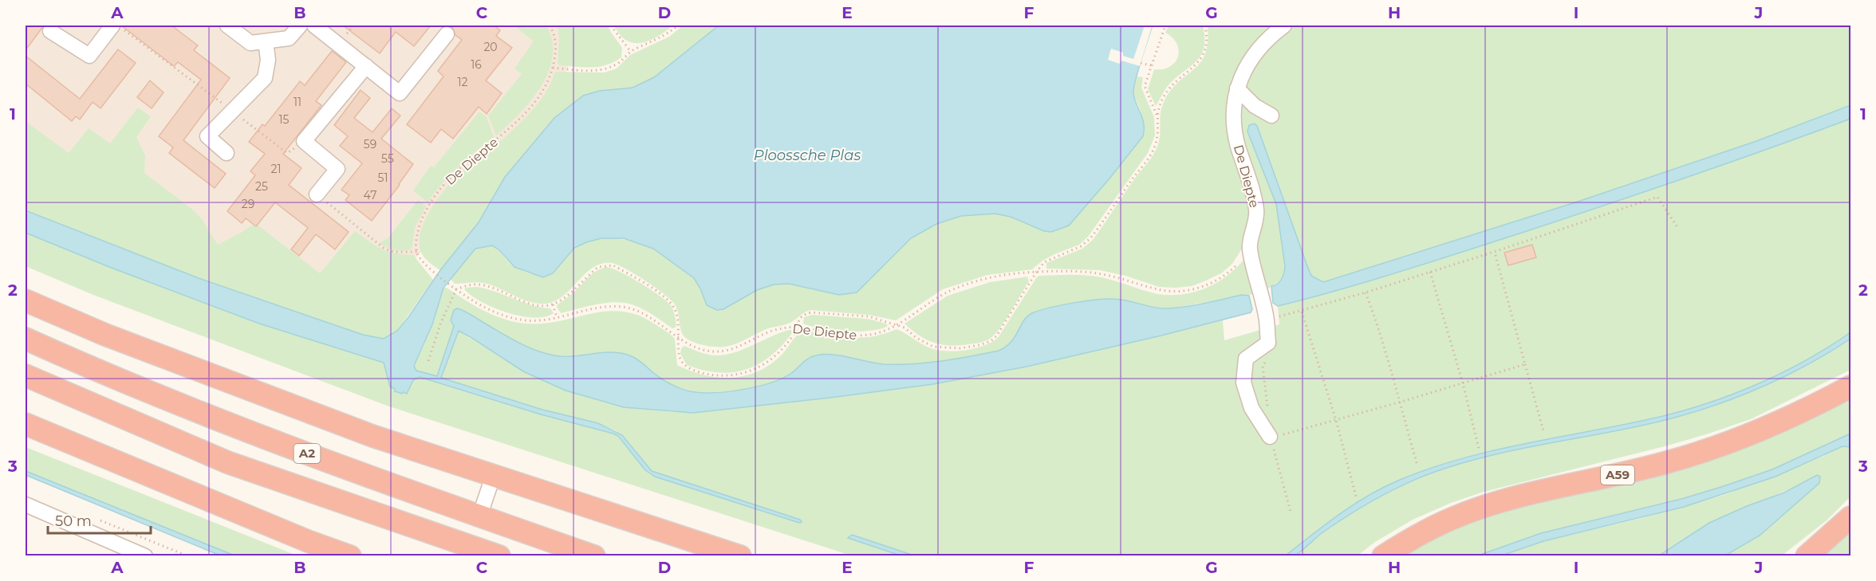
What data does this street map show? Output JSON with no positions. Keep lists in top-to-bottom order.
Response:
{
  "streets": {
    "highway": ["A2", "A59"],
    "street": ["De Diepte"]
  },
  "water": ["Ploossche Plas"],
  "house_numbers": [
    "20",
    "16",
    "12",
    "11",
    "15",
    "59",
    "55",
    "21",
    "51",
    "25",
    "47",
    "29"
  ],
  "scale_bar": "50 m",
  "grid": {
    "columns": [
      "A",
      "B",
      "C",
      "D",
      "E",
      "F",
      "G",
      "H",
      "I",
      "J"
    ],
    "rows": ["1", "2", "3"]
  }
}
